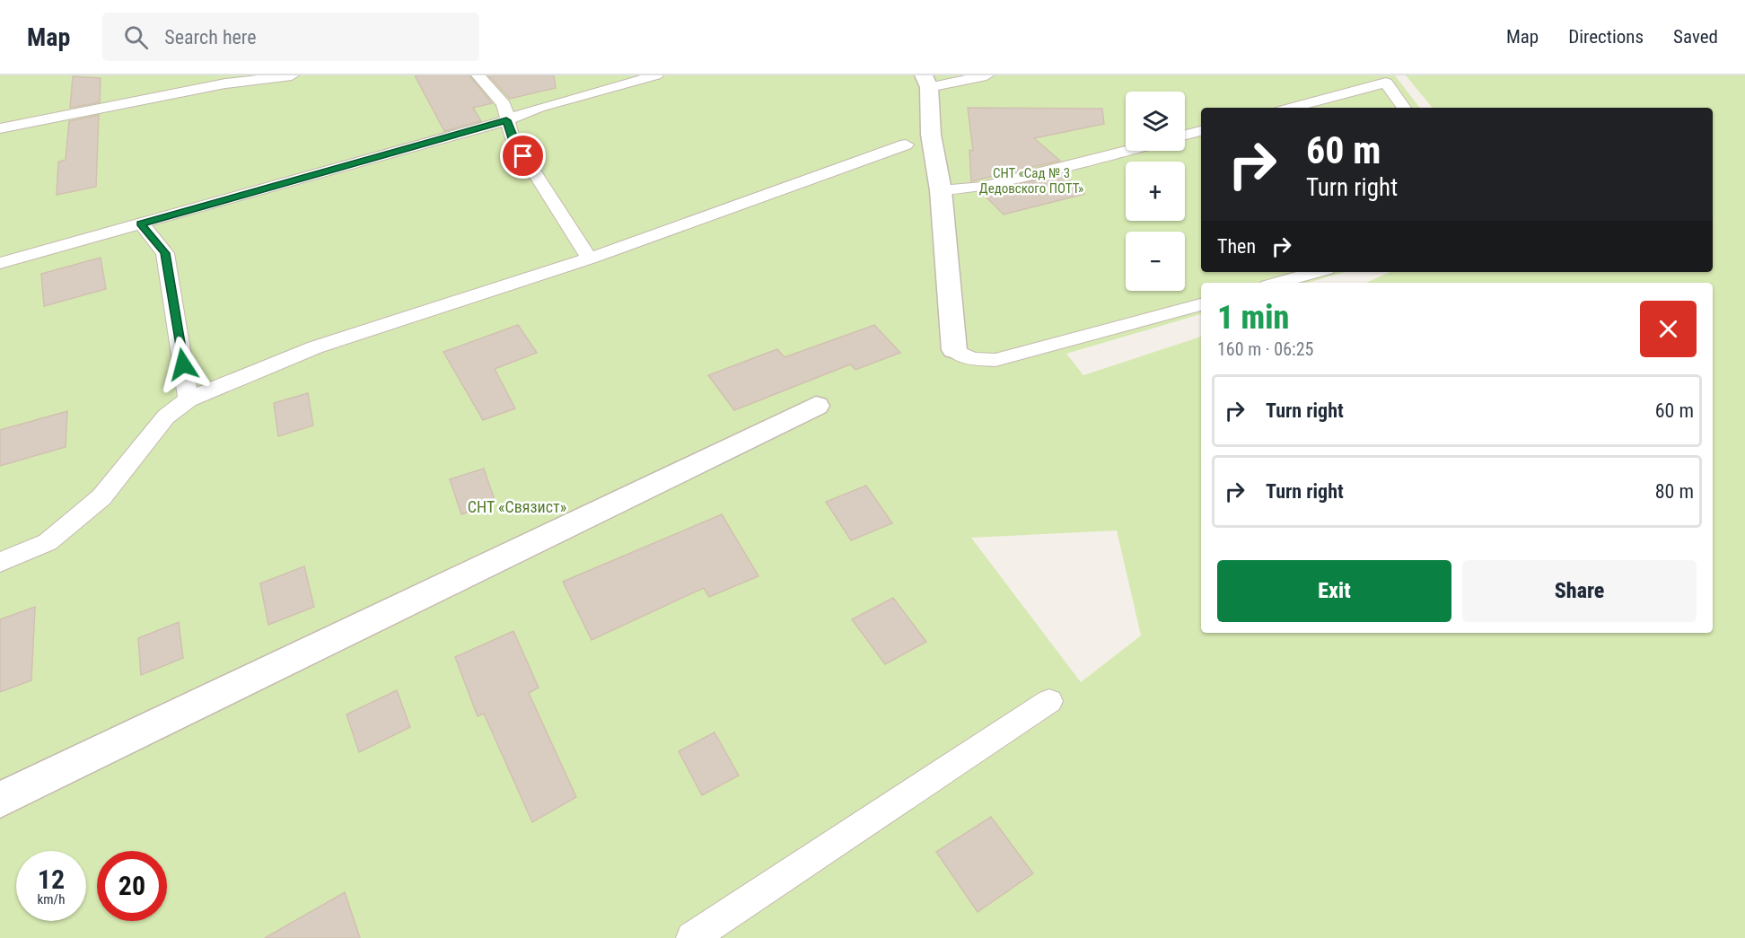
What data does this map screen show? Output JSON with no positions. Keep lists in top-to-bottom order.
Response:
{
  "parks": ["СНТ «Сад № 3 Дедовского ПОТТ»", "СНТ «Связист»"],
  "page": {
    "header": "Map",
    "search": "Search here",
    "nav": ["Map", "Directions", "Saved"],
    "map_buttons": ["+", "−"],
    "turn": ["60 m", "Turn right"],
    "then": "Then",
    "heading": ["1 min", "160 m · 06:25"],
    "list": [
      {
        "name": "Turn right",
        "value": "60 m"
      },
      {
        "name": "Turn right",
        "value": "80 m"
      }
    ],
    "buttons": ["Exit", "Share"],
    "speed": "12 km/h",
    "limit": "20"
  }
}
